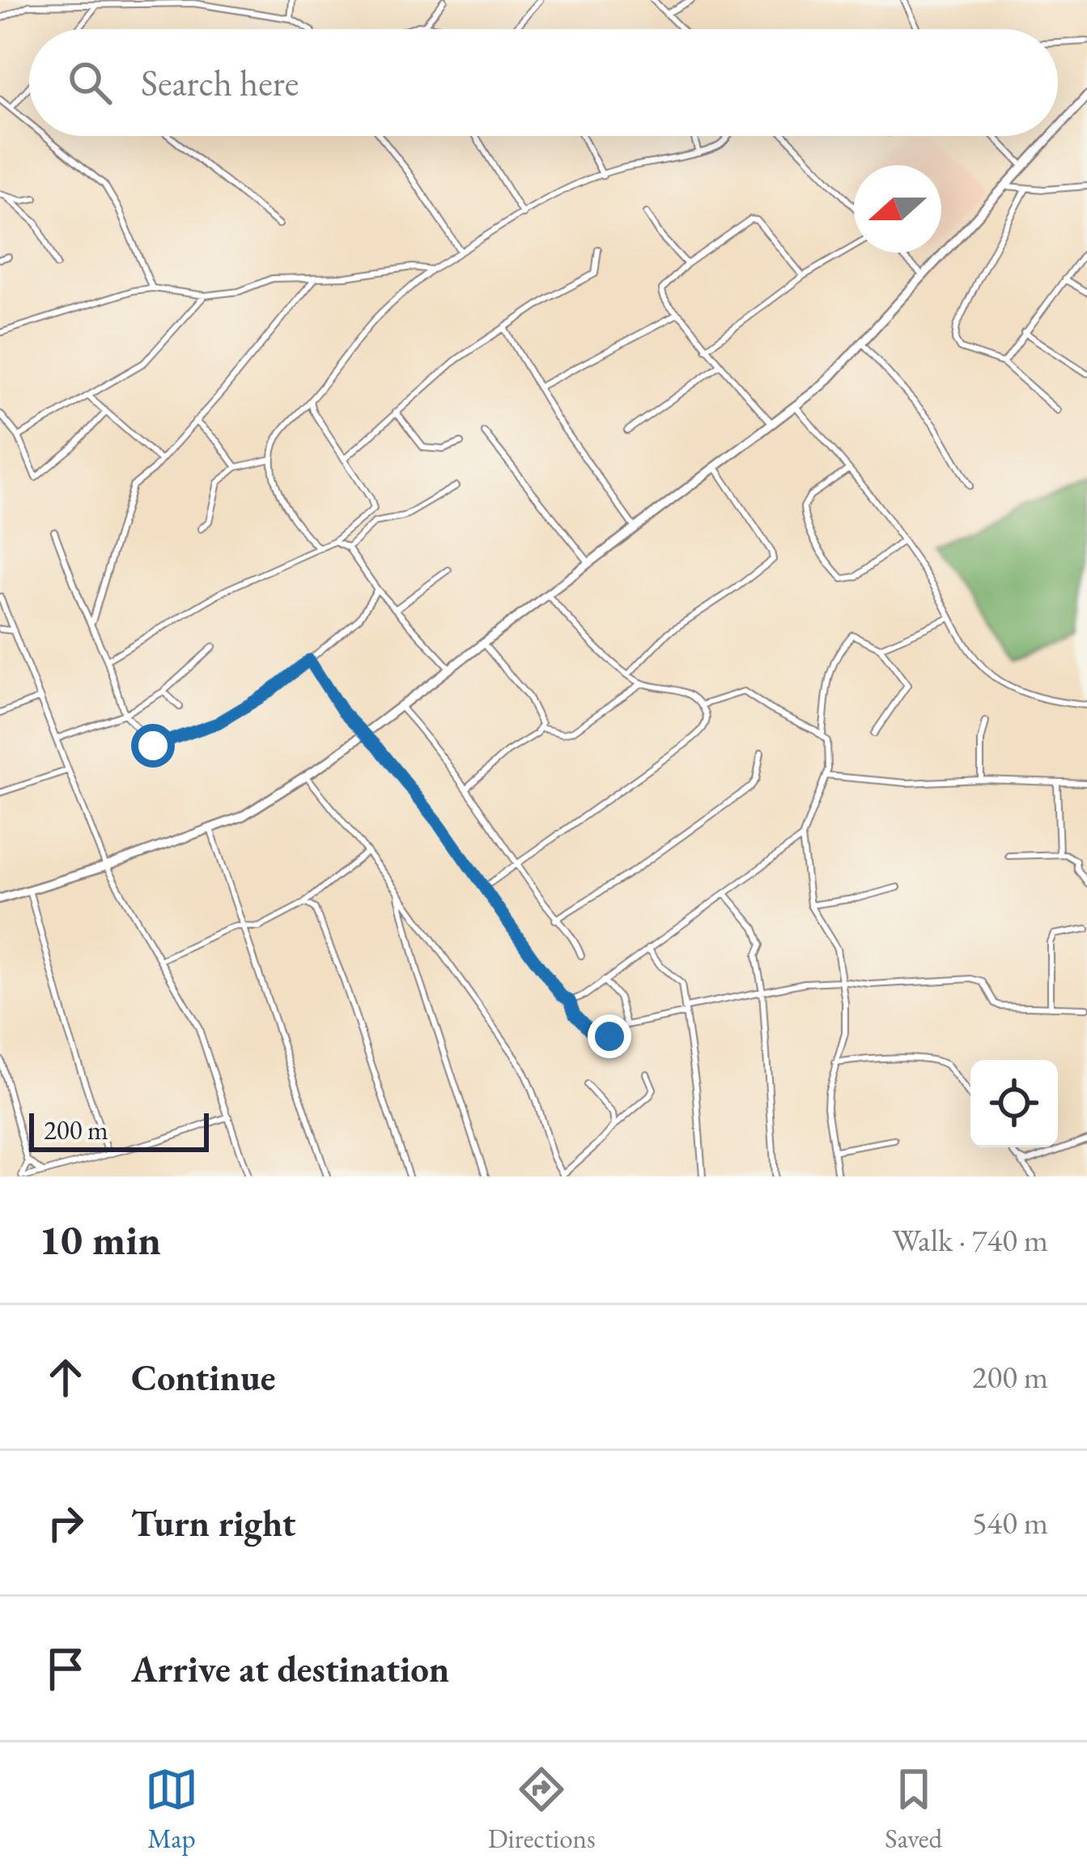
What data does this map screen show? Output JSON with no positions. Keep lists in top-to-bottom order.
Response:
{
  "scale_bar": "200 m",
  "north": "left",
  "page": {
    "search": "Search here",
    "scale": "200 m",
    "heading": ["10 min", "Walk · 740 m"],
    "list": [
      ["Continue", "200 m"],
      ["Turn right", "540 m"],
      "Arrive at destination"
    ],
    "nav": ["Map", "Directions", "Saved"]
  }
}
